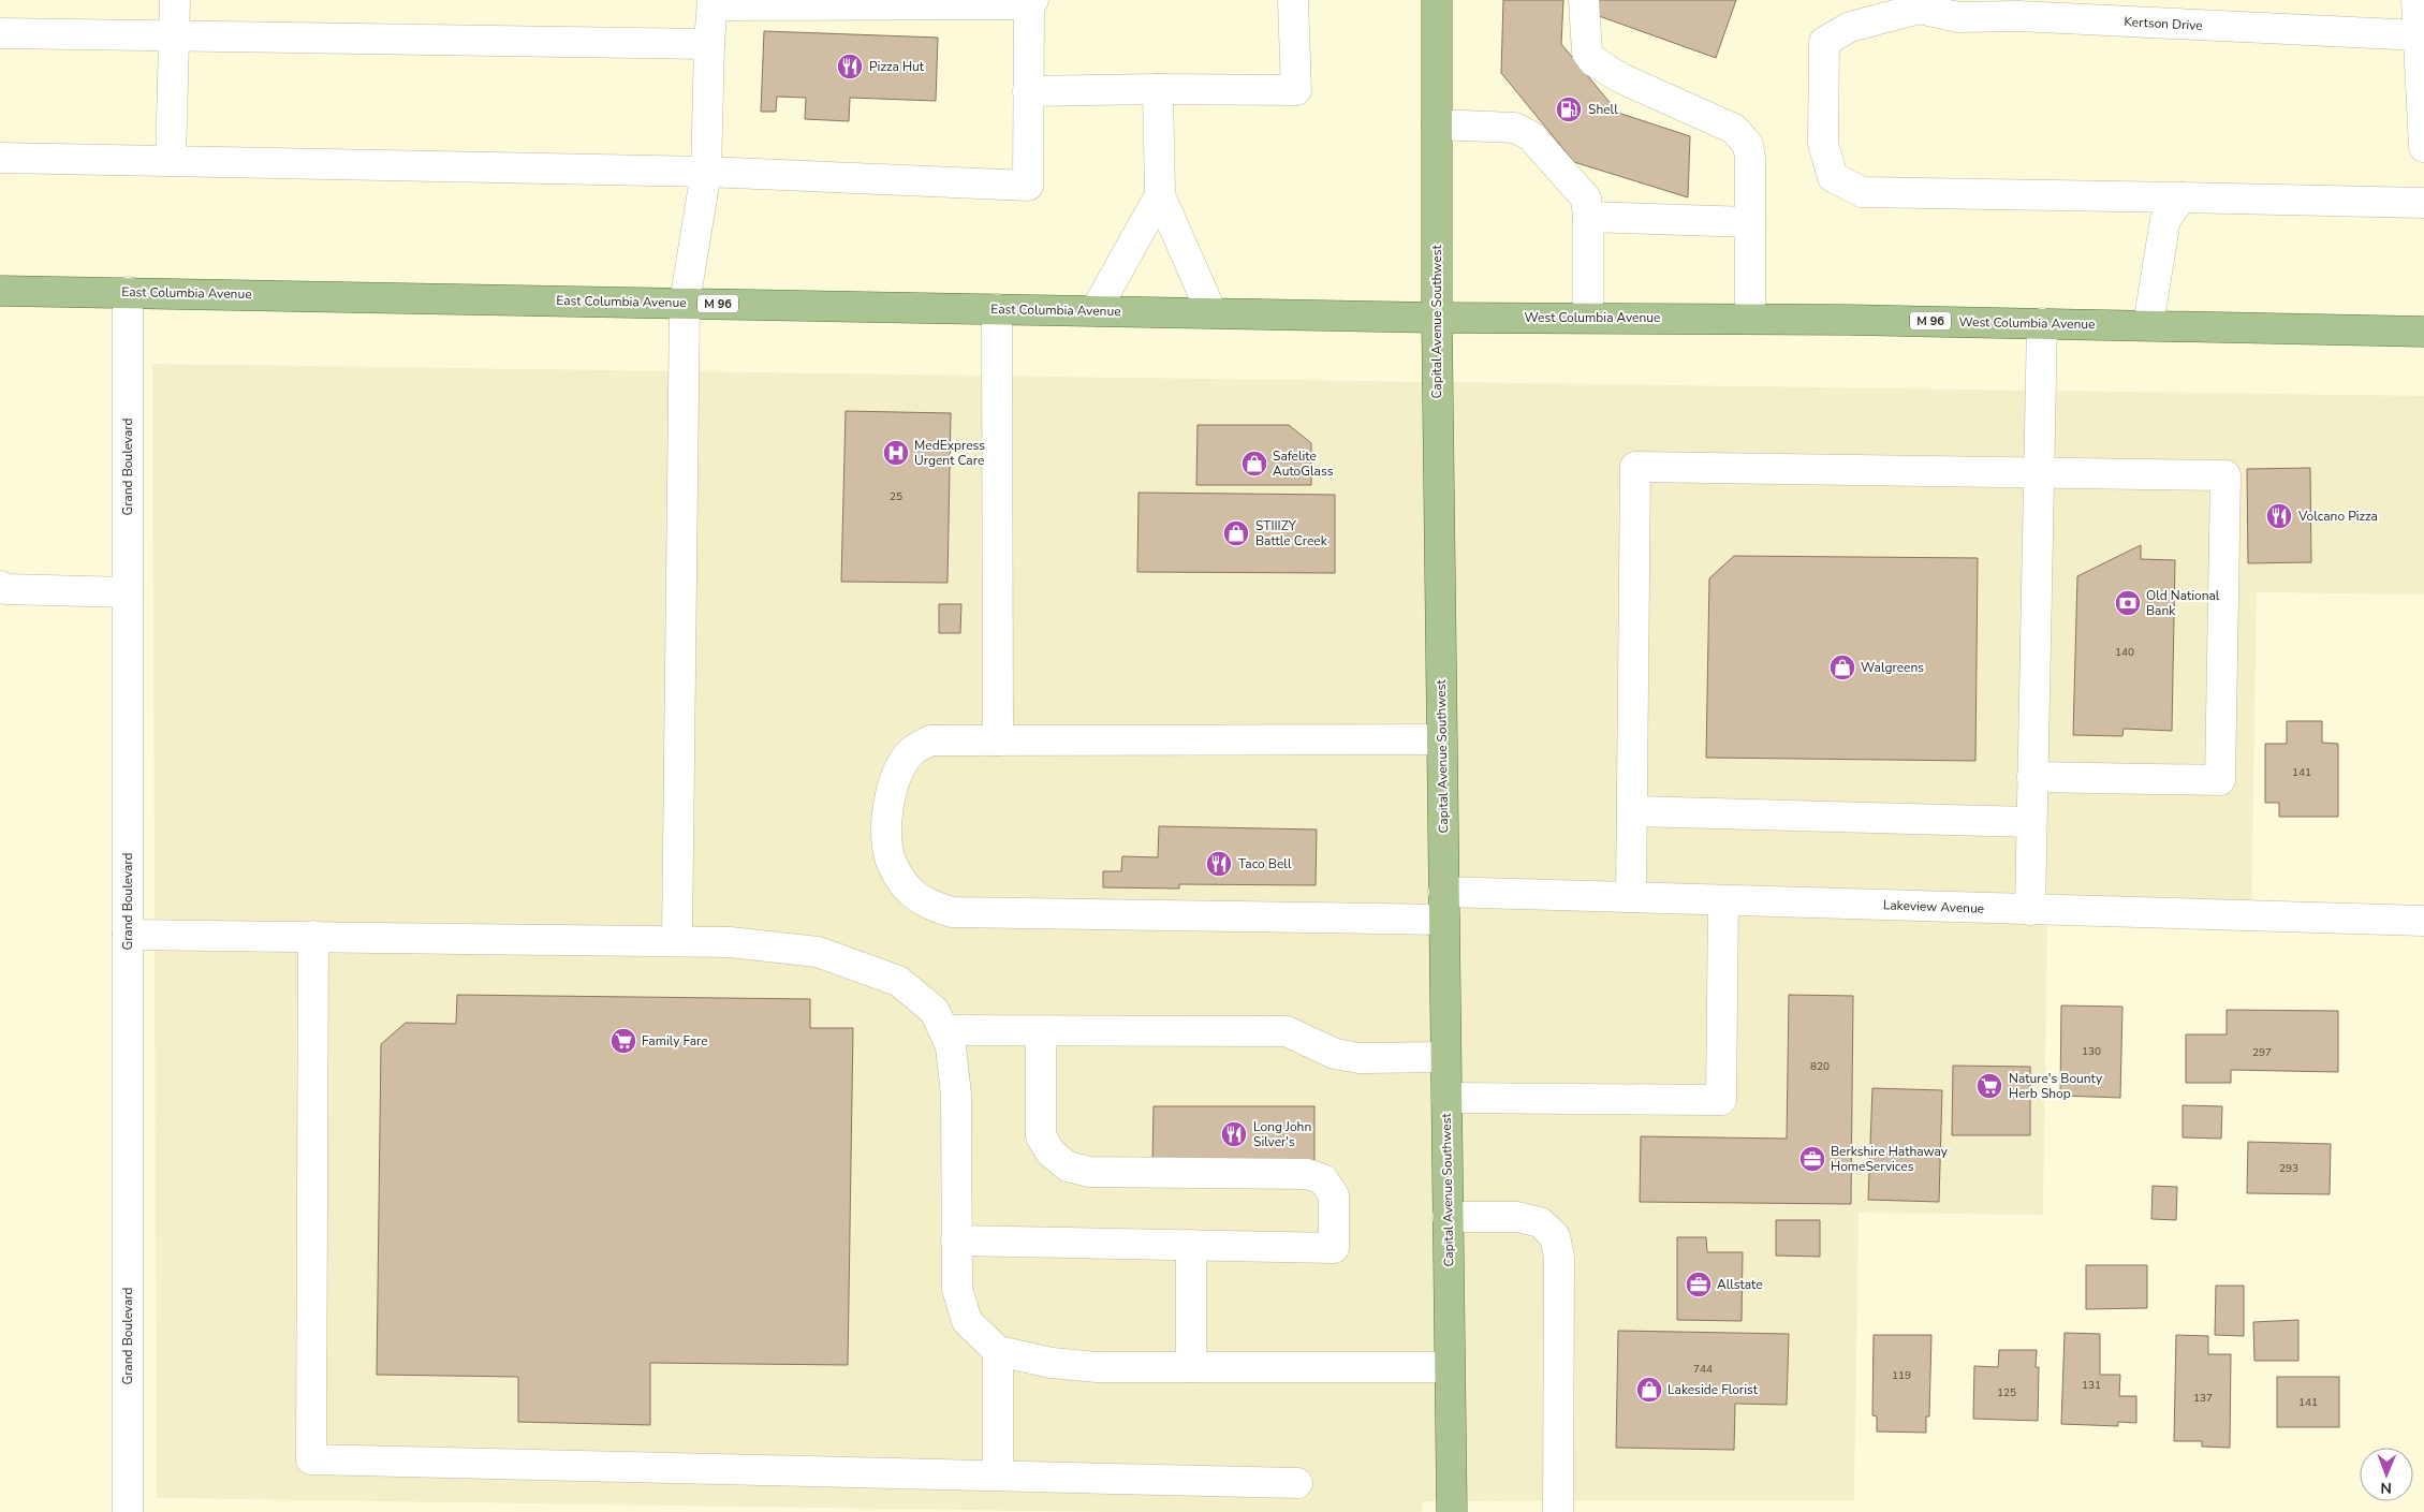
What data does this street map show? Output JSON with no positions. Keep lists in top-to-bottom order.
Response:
{
  "streets": {
    "main road": [
      "East Columbia Avenue",
      "M 96",
      "West Columbia Avenue",
      "Capital Avenue Southwest"
    ],
    "street": ["Kertson Drive", "Grand Boulevard", "Lakeview Avenue"]
  },
  "crossings": [
    ["East Columbia Avenue", "West Columbia Avenue"],
    ["East Columbia Avenue", "Capital Avenue Southwest"],
    ["East Columbia Avenue", "Grand Boulevard"],
    ["West Columbia Avenue", "Capital Avenue Southwest"],
    ["Capital Avenue Southwest", "Lakeview Avenue"]
  ],
  "places": {
    "restaurant": [
      "Pizza Hut",
      "Volcano Pizza",
      "Taco Bell",
      "Long John Silver's"
    ],
    "fuel station": ["Shell"],
    "hospital": ["MedExpress Urgent Care"],
    "shop": [
      "Safelite AutoGlass",
      "STIIIZY Battle Creek",
      "Walgreens",
      "Lakeside Florist"
    ],
    "bank": ["Old National Bank"],
    "supermarket": ["Family Fare", "Nature's Bounty Herb Shop"],
    "office": ["Berkshire Hathaway HomeServices", "Allstate"]
  },
  "house_numbers": [
    "25",
    "140",
    "141",
    "130",
    "297",
    "820",
    "293",
    "744",
    "119",
    "131",
    "125",
    "137",
    "141"
  ],
  "north": "bottom"
}
